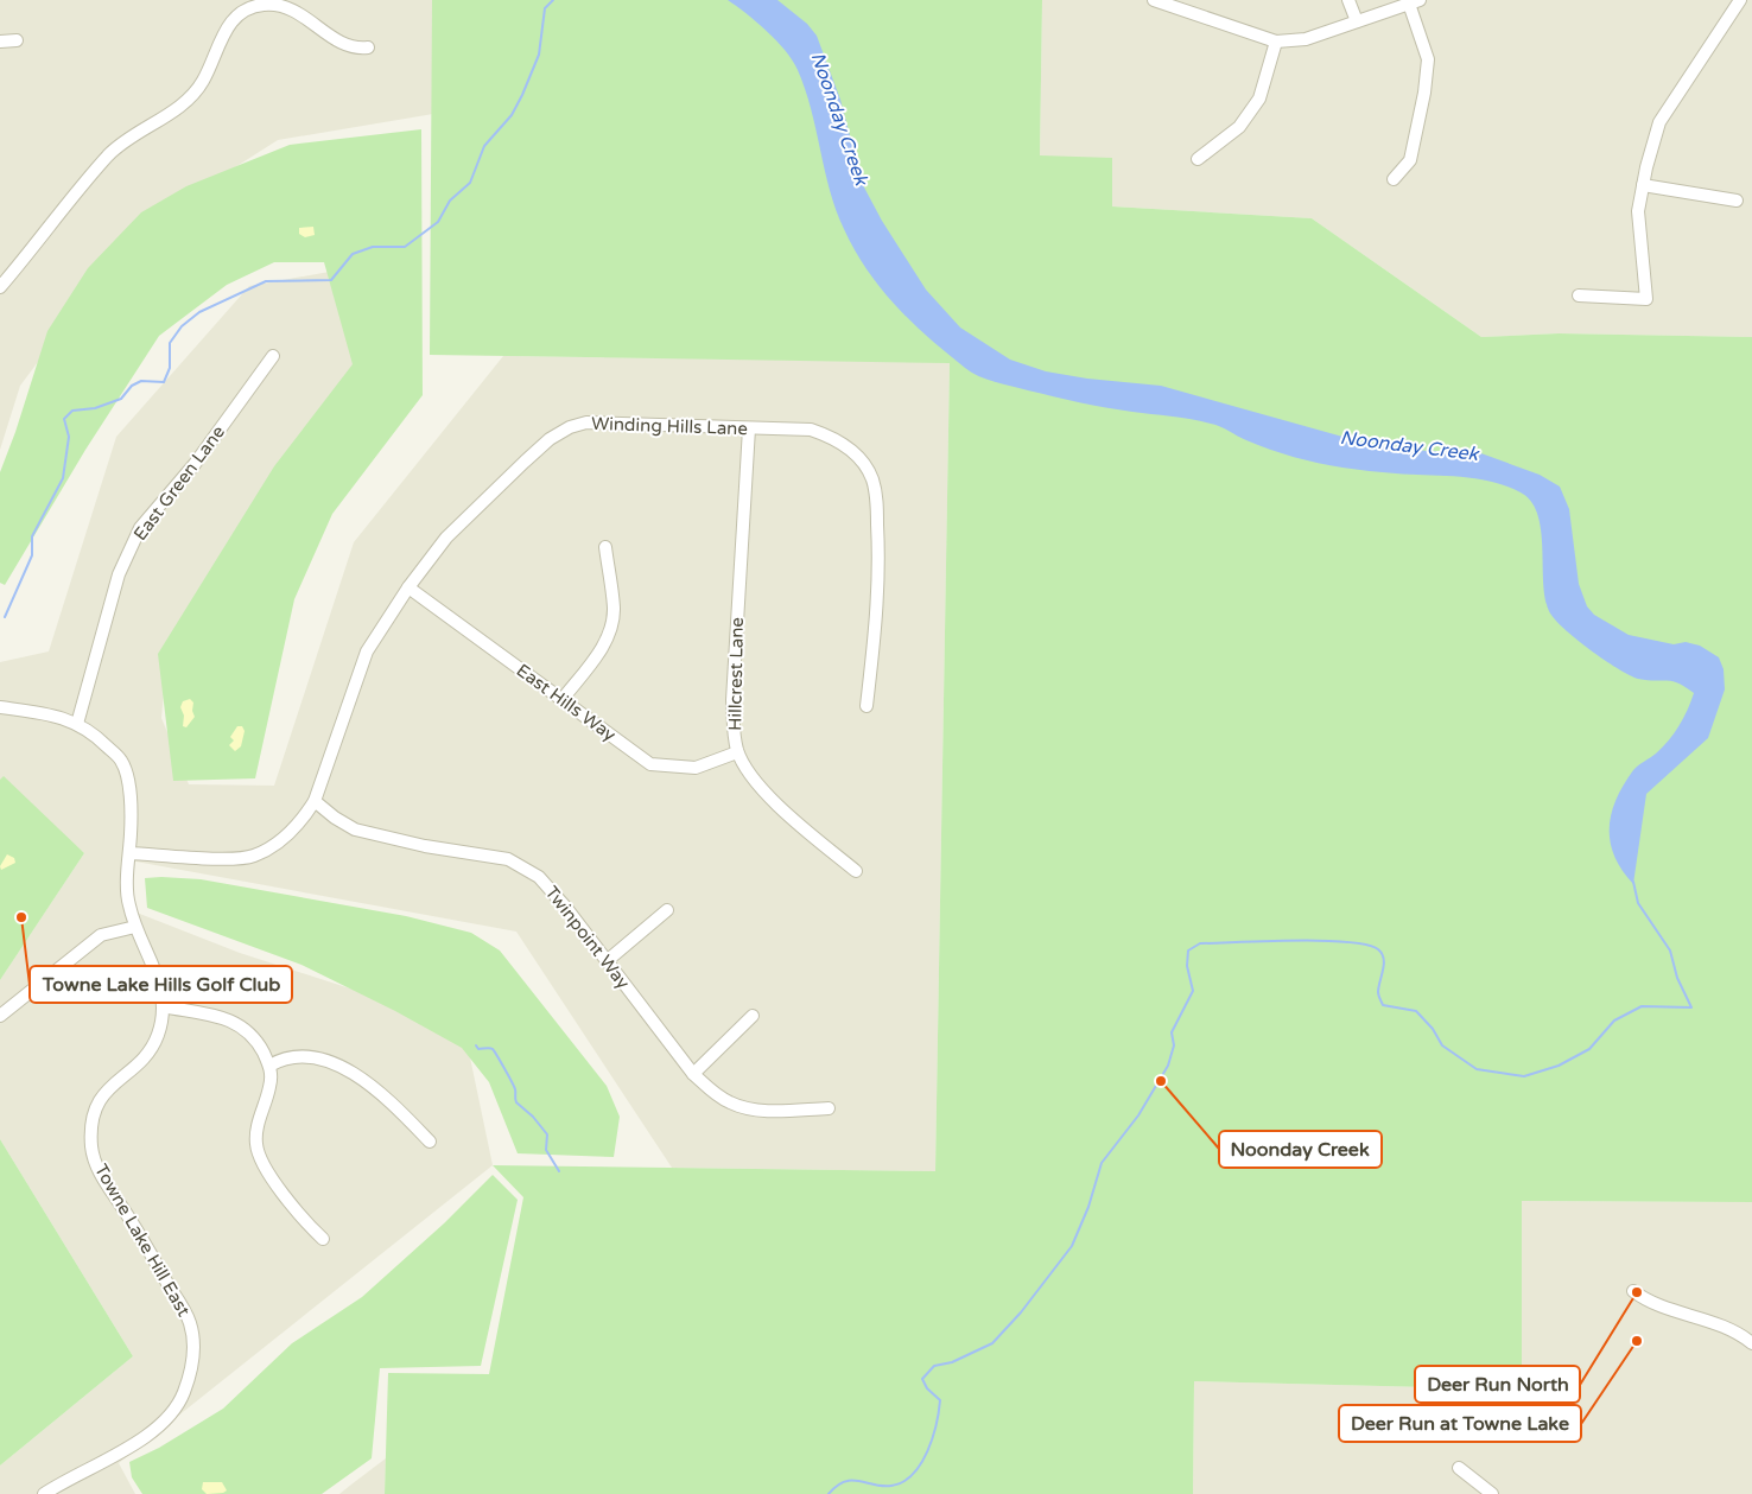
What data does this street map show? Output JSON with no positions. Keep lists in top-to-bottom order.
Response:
{
  "streets": {
    "street": [
      "Winding Hills Lane",
      "East Green Lane",
      "Hillcrest Lane",
      "East Hills Way",
      "Twinpoint Way",
      "Towne Lake Hill East"
    ]
  },
  "crossings": [
    ["Winding Hills Lane", "Hillcrest Lane"],
    ["Winding Hills Lane", "East Hills Way"],
    ["Winding Hills Lane", "Twinpoint Way"],
    ["Winding Hills Lane", "Towne Lake Hill East"],
    ["East Green Lane", "Towne Lake Hill East"],
    ["Hillcrest Lane", "East Hills Way"]
  ],
  "water": ["Noonday Creek"],
  "places": [
    "Towne Lake Hills Golf Club",
    "Noonday Creek",
    "Deer Run North",
    "Deer Run at Towne Lake"
  ]
}
